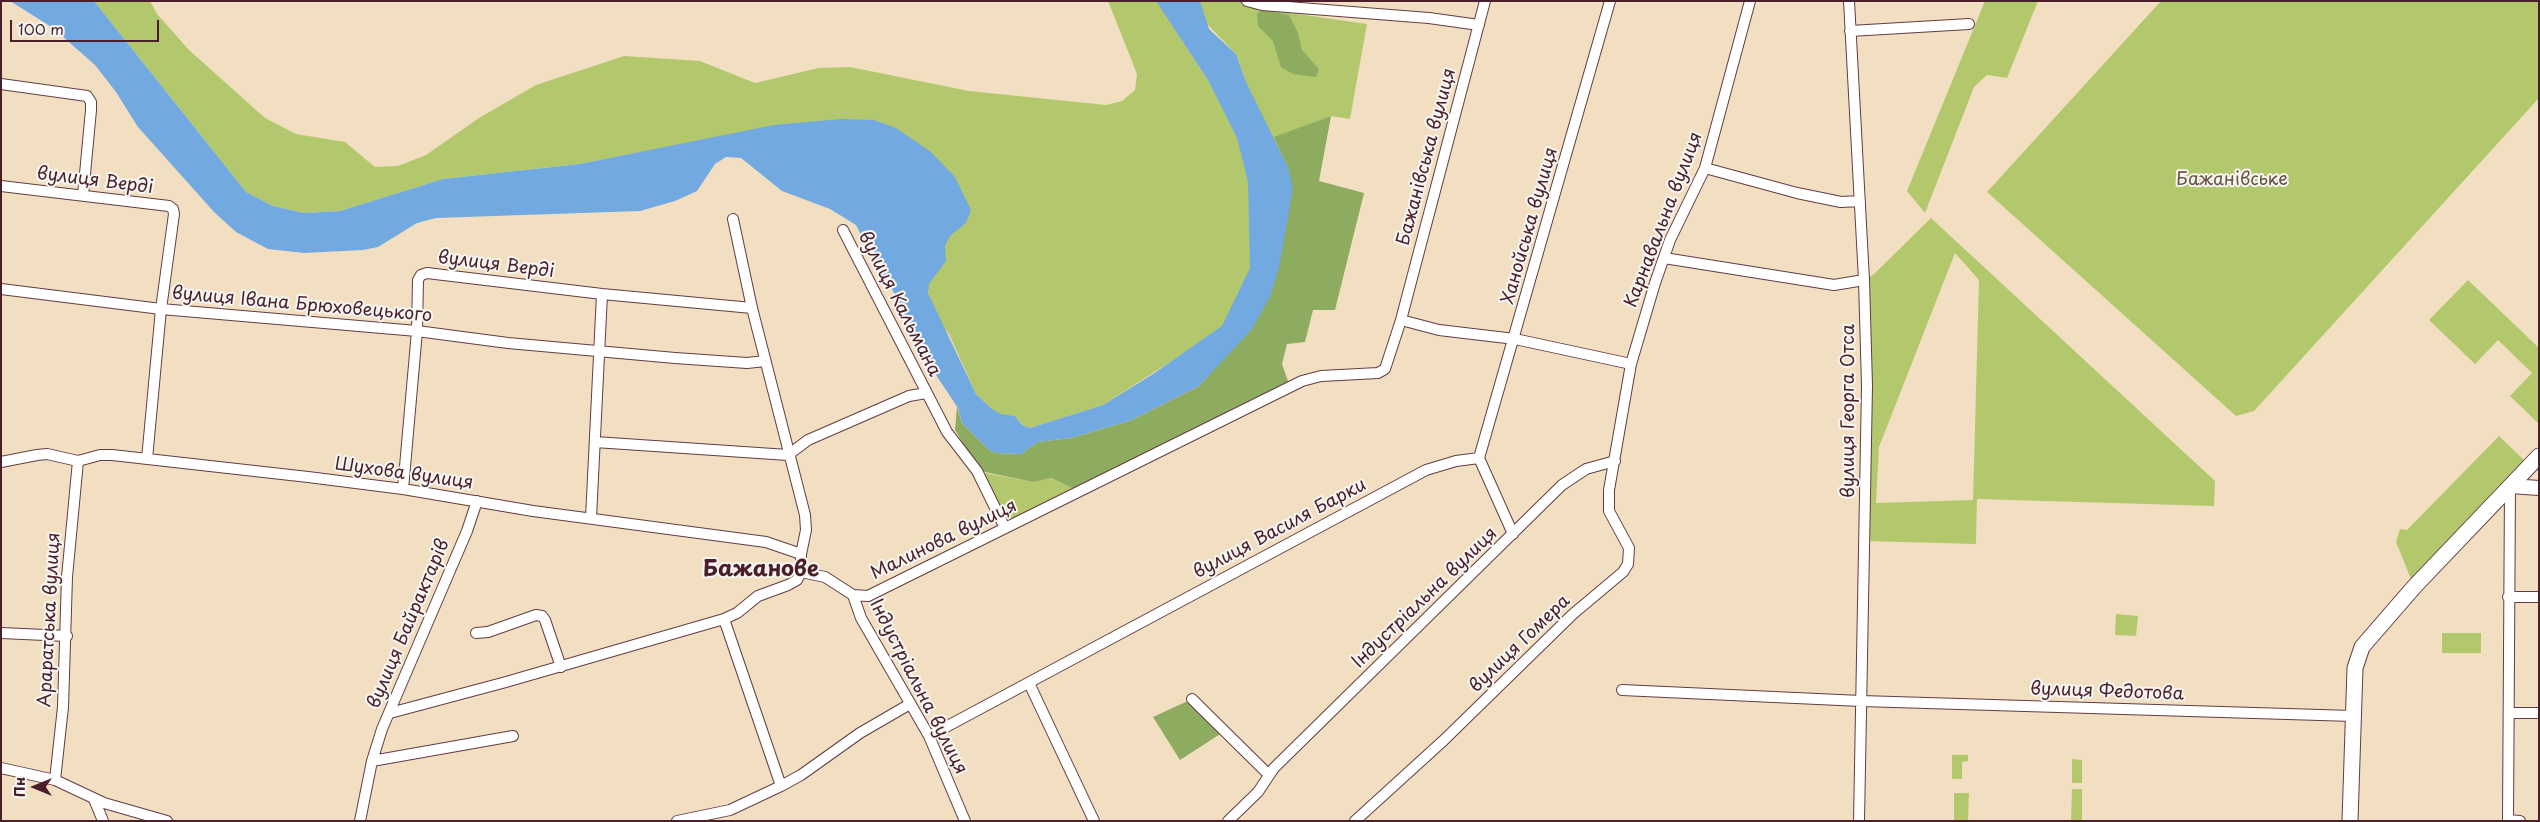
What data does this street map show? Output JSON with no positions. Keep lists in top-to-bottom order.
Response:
{
  "streets": {
    "street": [
      "Бажанівська вулиця",
      "вулиця Верді",
      "Карнавальна вулиця",
      "Ханойська вулиця",
      "вулиця Кальмана",
      "вулиця Івана Брюховецького",
      "вулиця Георга Отса",
      "Шухова вулиця",
      "вулиця Василя Барки",
      "Малинова вулиця",
      "Індустріальна вулиця",
      "Араратська вулиця",
      "вулиця Байрактарів",
      "вулиця Гомера",
      "вулиця Федотова"
    ]
  },
  "crossings": [
    ["Бажанівська вулиця", "Малинова вулиця"],
    ["вулиця Верді", "вулиця Івана Брюховецького"],
    ["вулиця Верді", "Шухова вулиця"],
    ["Карнавальна вулиця", "Індустріальна вулиця"],
    ["Карнавальна вулиця", "вулиця Гомера"],
    ["Ханойська вулиця", "вулиця Василя Барки"],
    ["вулиця Кальмана", "Малинова вулиця"],
    ["вулиця Георга Отса", "вулиця Федотова"],
    ["Шухова вулиця", "Араратська вулиця"],
    ["Шухова вулиця", "вулиця Байрактарів"],
    ["вулиця Василя Барки", "Індустріальна вулиця"],
    ["Малинова вулиця", "Індустріальна вулиця"],
    ["Індустріальна вулиця", "вулиця Гомера"]
  ],
  "districts": ["Бажанове"],
  "parks": ["Бажанівське"],
  "scale_bar": "100 m",
  "north": "left"
}
